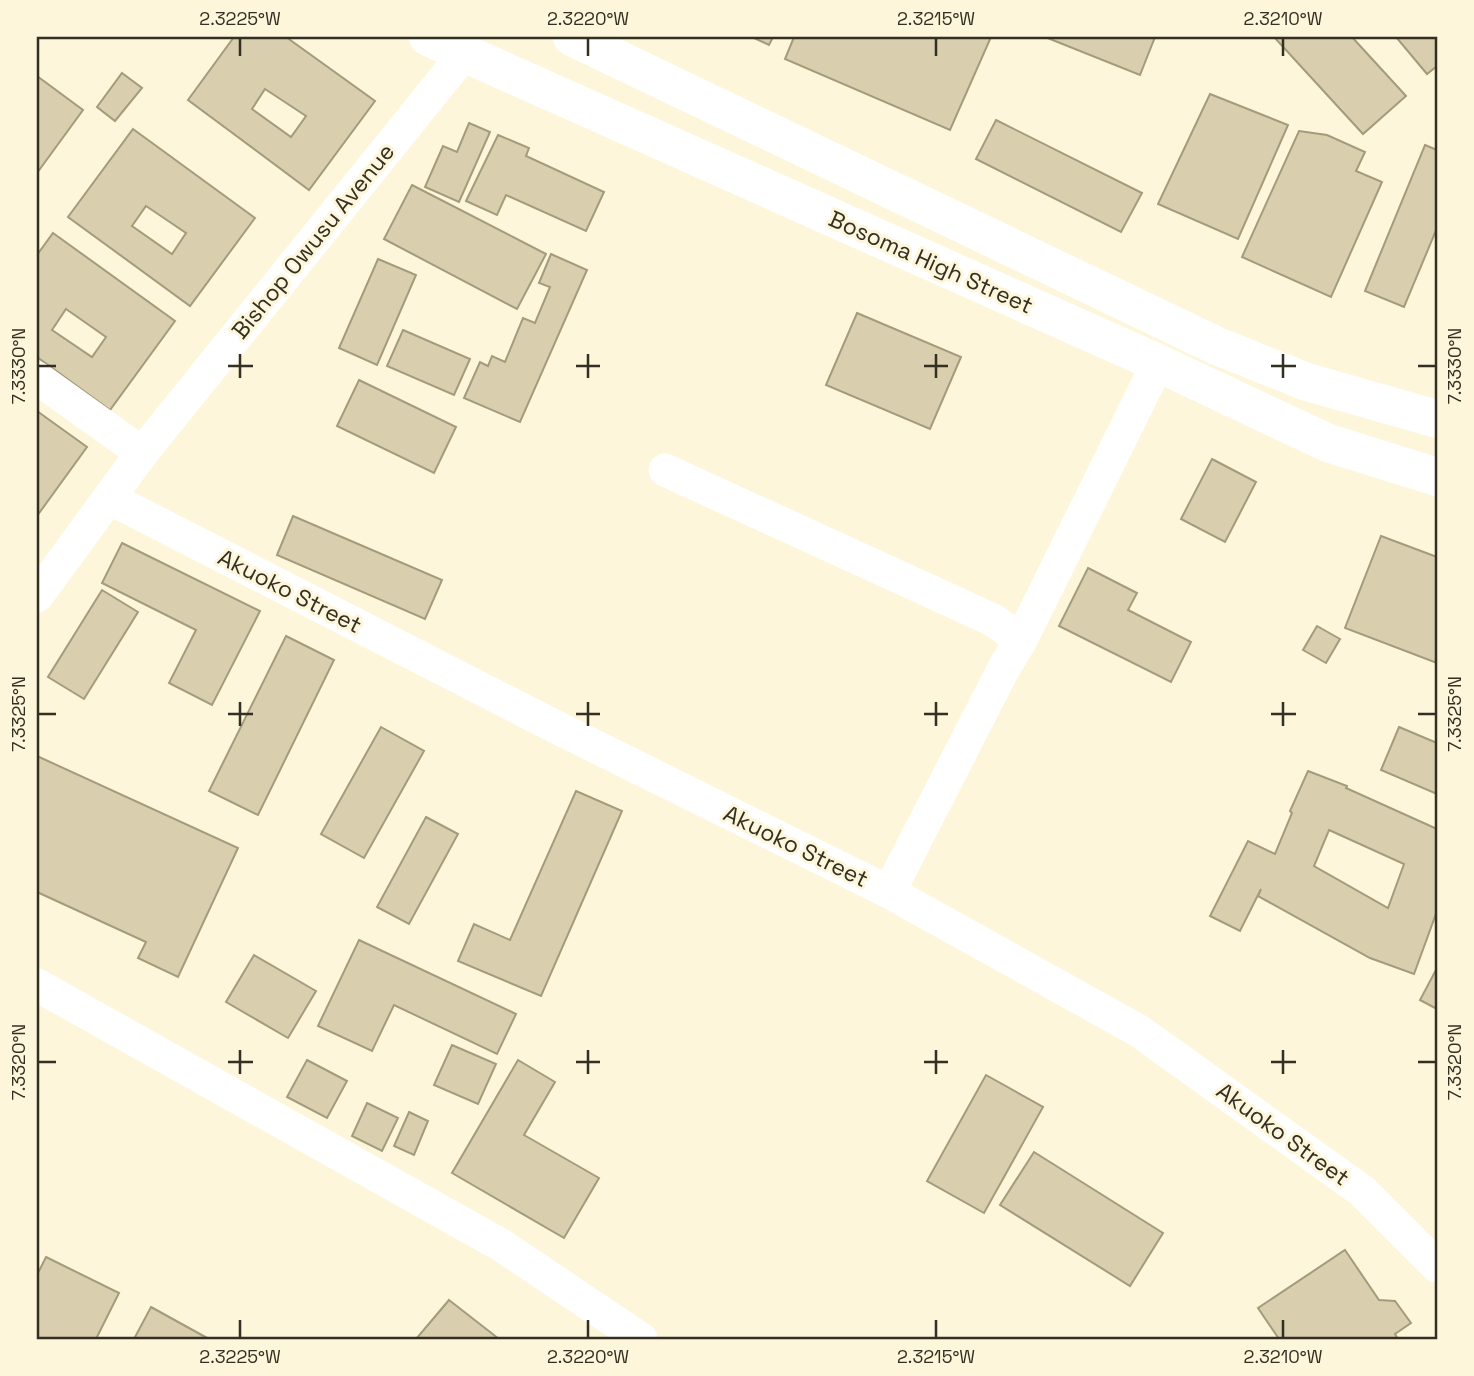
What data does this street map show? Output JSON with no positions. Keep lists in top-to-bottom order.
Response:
{
  "streets": {
    "street": ["Bishop Owusu Avenue", "Bosoma High Street", "Akuoko Street"]
  },
  "crossings": [
    ["Bishop Owusu Avenue", "Bosoma High Street"],
    ["Bishop Owusu Avenue", "Akuoko Street"]
  ],
  "coordinates": [
    "2.3225°W",
    "2.3220°W",
    "2.3215°W",
    "2.3210°W",
    "7.3330°N",
    "7.3325°N",
    "7.3320°N"
  ]
}
